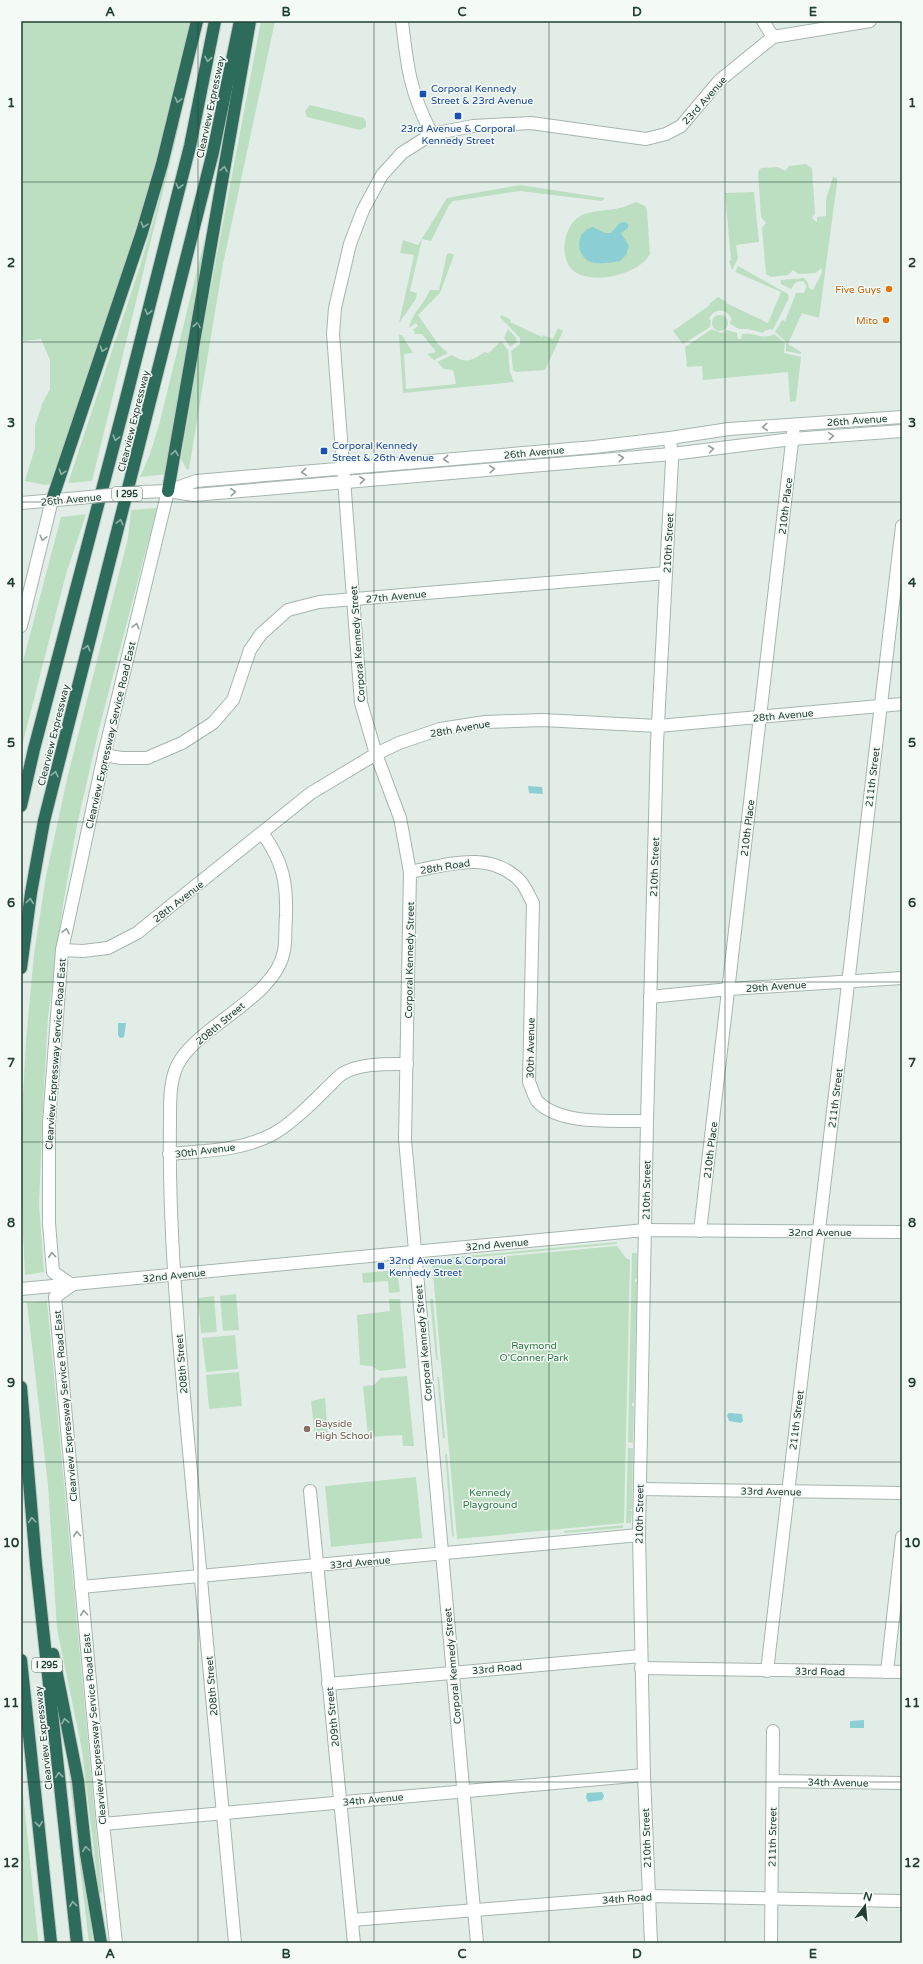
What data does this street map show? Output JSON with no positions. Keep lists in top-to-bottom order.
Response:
{
  "streets": {
    "highway": ["Clearview Expressway", "I 295"],
    "street": [
      "23rd Avenue",
      "26th Avenue",
      "210th Place",
      "210th Street",
      "27th Avenue",
      "Corporal Kennedy Street",
      "28th Avenue",
      "Clearview Expressway Service Road East",
      "211th Street",
      "28th Road",
      "29th Avenue",
      "208th Street",
      "30th Avenue",
      "32nd Avenue",
      "33rd Avenue",
      "33rd Road",
      "209th Street",
      "34th Avenue",
      "34th Road"
    ]
  },
  "crossings": [
    ["23rd Avenue", "Corporal Kennedy Street"],
    ["26th Avenue", "210th Place"],
    ["26th Avenue", "210th Street"],
    ["26th Avenue", "Corporal Kennedy Street"],
    ["26th Avenue", "Clearview Expressway Service Road East"],
    ["210th Place", "28th Avenue"],
    ["210th Place", "29th Avenue"],
    ["210th Place", "32nd Avenue"],
    ["210th Street", "27th Avenue"],
    ["210th Street", "28th Avenue"],
    ["210th Street", "29th Avenue"],
    ["210th Street", "30th Avenue"],
    ["210th Street", "32nd Avenue"],
    ["210th Street", "33rd Avenue"],
    ["210th Street", "33rd Road"],
    ["210th Street", "34th Avenue"],
    ["210th Street", "34th Road"],
    ["27th Avenue", "Corporal Kennedy Street"],
    ["27th Avenue", "Clearview Expressway Service Road East"],
    ["Corporal Kennedy Street", "28th Avenue"],
    ["Corporal Kennedy Street", "28th Road"],
    ["Corporal Kennedy Street", "30th Avenue"],
    ["Corporal Kennedy Street", "32nd Avenue"],
    ["Corporal Kennedy Street", "33rd Avenue"],
    ["Corporal Kennedy Street", "33rd Road"],
    ["Corporal Kennedy Street", "34th Avenue"],
    ["Corporal Kennedy Street", "34th Road"],
    ["28th Avenue", "Clearview Expressway Service Road East"],
    ["28th Avenue", "211th Street"],
    ["28th Avenue", "208th Street"],
    ["Clearview Expressway Service Road East", "32nd Avenue"],
    ["Clearview Expressway Service Road East", "33rd Avenue"],
    ["Clearview Expressway Service Road East", "34th Avenue"],
    ["211th Street", "29th Avenue"],
    ["211th Street", "32nd Avenue"],
    ["211th Street", "33rd Avenue"],
    ["211th Street", "33rd Road"],
    ["211th Street", "34th Avenue"],
    ["211th Street", "34th Road"],
    ["28th Road", "30th Avenue"],
    ["208th Street", "30th Avenue"],
    ["208th Street", "32nd Avenue"],
    ["208th Street", "33rd Avenue"],
    ["208th Street", "34th Avenue"],
    ["33rd Avenue", "209th Street"],
    ["33rd Road", "209th Street"],
    ["209th Street", "34th Avenue"],
    ["209th Street", "34th Road"]
  ],
  "one_way": ["Clearview Expressway Service Road East"],
  "parks": ["Raymond O'Conner Park", "Kennedy Playground"],
  "places": {
    "transit": [
      "Corporal Kennedy Street & 23rd Avenue",
      "23rd Avenue & Corporal Kennedy Street",
      "Corporal Kennedy Street & 26th Avenue",
      "32nd Avenue & Corporal Kennedy Street"
    ],
    "other": ["Five Guys", "Mito", "Bayside High School"]
  },
  "north": "top",
  "grid": {
    "columns": [
      "A",
      "B",
      "C",
      "D",
      "E"
    ],
    "rows": [
      "1",
      "2",
      "3",
      "4",
      "5",
      "6",
      "7",
      "8",
      "9",
      "10",
      "11",
      "12"
    ]
  }
}
